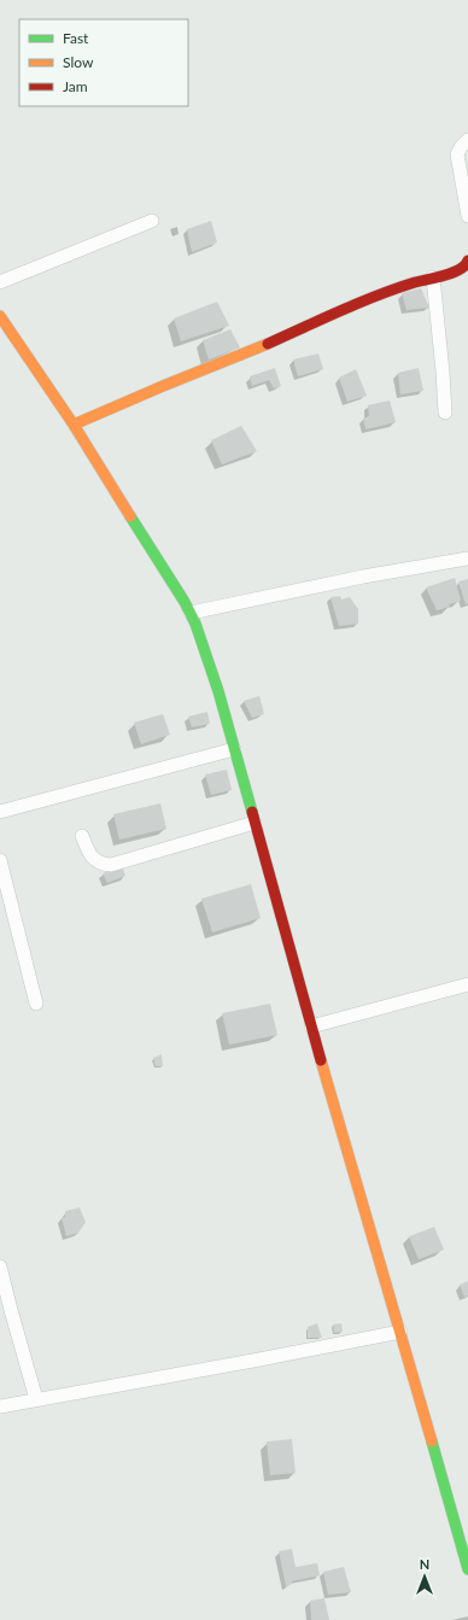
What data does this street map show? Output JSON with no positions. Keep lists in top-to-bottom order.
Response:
{
  "legend": ["Fast", "Slow", "Jam"],
  "north": "top"
}
